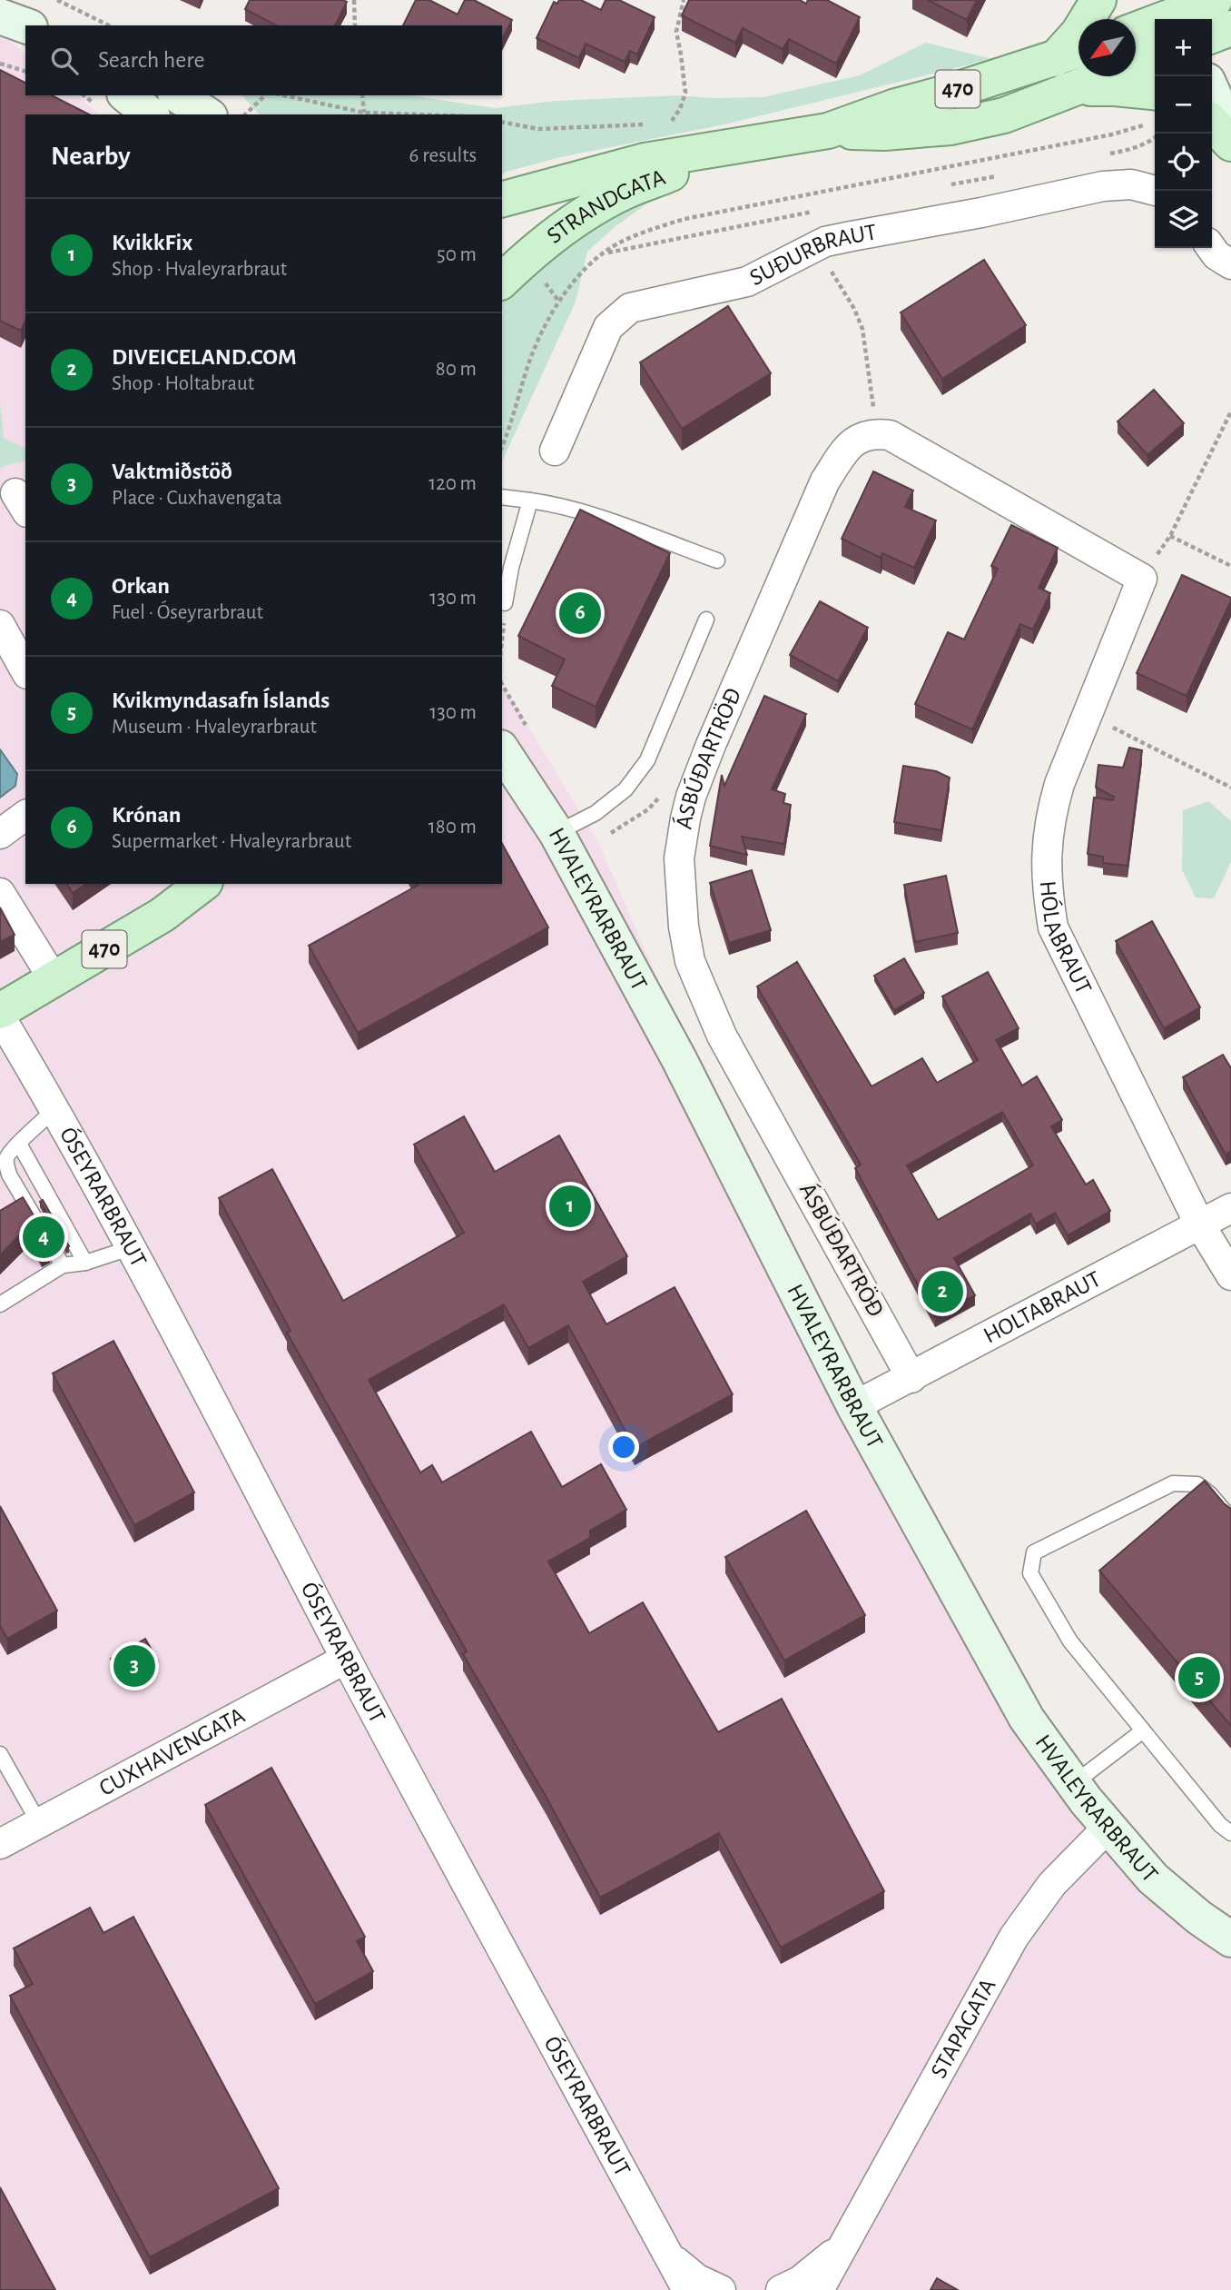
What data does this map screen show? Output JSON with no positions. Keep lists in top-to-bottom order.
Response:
{
  "streets": {
    "main road": ["470", "STRANDGATA"],
    "street": [
      "SUÐURBRAUT",
      "ÁSBÚÐARTRÖÐ",
      "HVALEYRARBRAUT",
      "HÓLABRAUT",
      "ÓSEYRARBRAUT",
      "HOLTABRAUT",
      "CUXHAVENGATA",
      "STAPAGATA"
    ]
  },
  "crossings": [
    ["ÁSBÚÐARTRÖÐ", "HÓLABRAUT"],
    ["ÁSBÚÐARTRÖÐ", "HOLTABRAUT"],
    ["HVALEYRARBRAUT", "HOLTABRAUT"],
    ["HVALEYRARBRAUT", "STAPAGATA"],
    ["HÓLABRAUT", "HOLTABRAUT"],
    ["ÓSEYRARBRAUT", "CUXHAVENGATA"]
  ],
  "north": "bottom left",
  "page": {
    "map_buttons": ["+", "−"],
    "search": "Search here",
    "heading": ["Nearby", "6 results"],
    "list": [
      {
        "mark": "1",
        "name": "KvikkFix",
        "note": "Shop · Hvaleyrarbraut",
        "value": "50 m"
      },
      {
        "mark": "2",
        "name": "DIVEICELAND.COM",
        "note": "Shop · Holtabraut",
        "value": "80 m"
      },
      {
        "mark": "3",
        "name": "Vaktmiðstöð",
        "note": "Place · Cuxhavengata",
        "value": "120 m"
      },
      {
        "mark": "4",
        "name": "Orkan",
        "note": "Fuel · Óseyrarbraut",
        "value": "130 m"
      },
      {
        "mark": "5",
        "name": "Kvikmyndasafn Íslands",
        "note": "Museum · Hvaleyrarbraut",
        "value": "130 m"
      },
      {
        "mark": "6",
        "name": "Krónan",
        "note": "Supermarket · Hvaleyrarbraut",
        "value": "180 m"
      }
    ],
    "pins": [
      "6",
      "1",
      "4",
      "2",
      "3",
      "5"
    ]
  }
}
